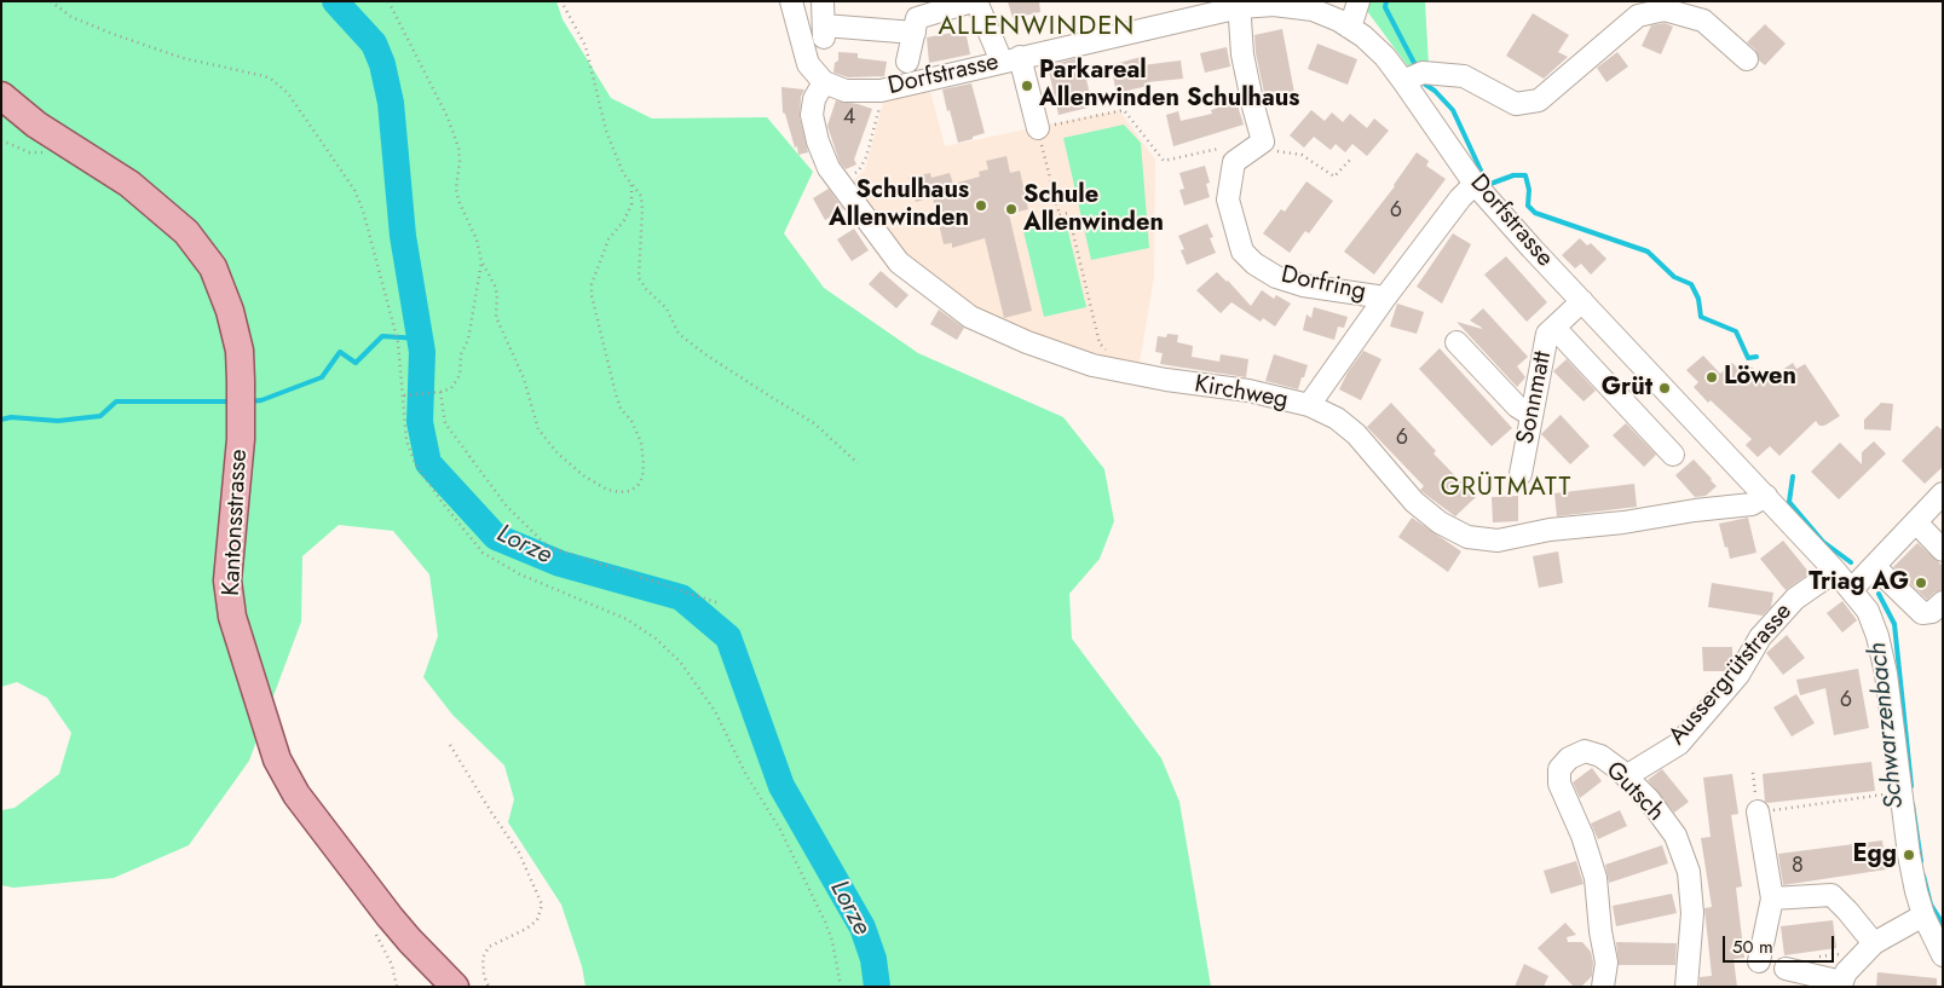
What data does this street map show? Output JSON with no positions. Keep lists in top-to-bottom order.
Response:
{
  "streets": {
    "main road": ["Kantonsstrasse"],
    "street": [
      "Dorfstrasse",
      "Dorfring",
      "Kirchweg",
      "Sonnmatt",
      "Aussergrütstrasse",
      "Gutsch"
    ]
  },
  "crossings": [
    ["Dorfstrasse", "Dorfring"],
    ["Dorfstrasse", "Kirchweg"],
    ["Dorfstrasse", "Sonnmatt"],
    ["Dorfstrasse", "Aussergrütstrasse"],
    ["Aussergrütstrasse", "Gutsch"]
  ],
  "districts": ["ALLENWINDEN", "GRÜTMATT"],
  "water": ["Lorze", "Schwarzenbach"],
  "places": [
    "Parkareal Allenwinden Schulhaus",
    "Schulhaus Allenwinden",
    "Schule Allenwinden",
    "Löwen",
    "Grüt",
    "Triag AG",
    "Egg"
  ],
  "house_numbers": [
    "4",
    "6",
    "6",
    "6",
    "8"
  ],
  "scale_bar": "50 m"
}
